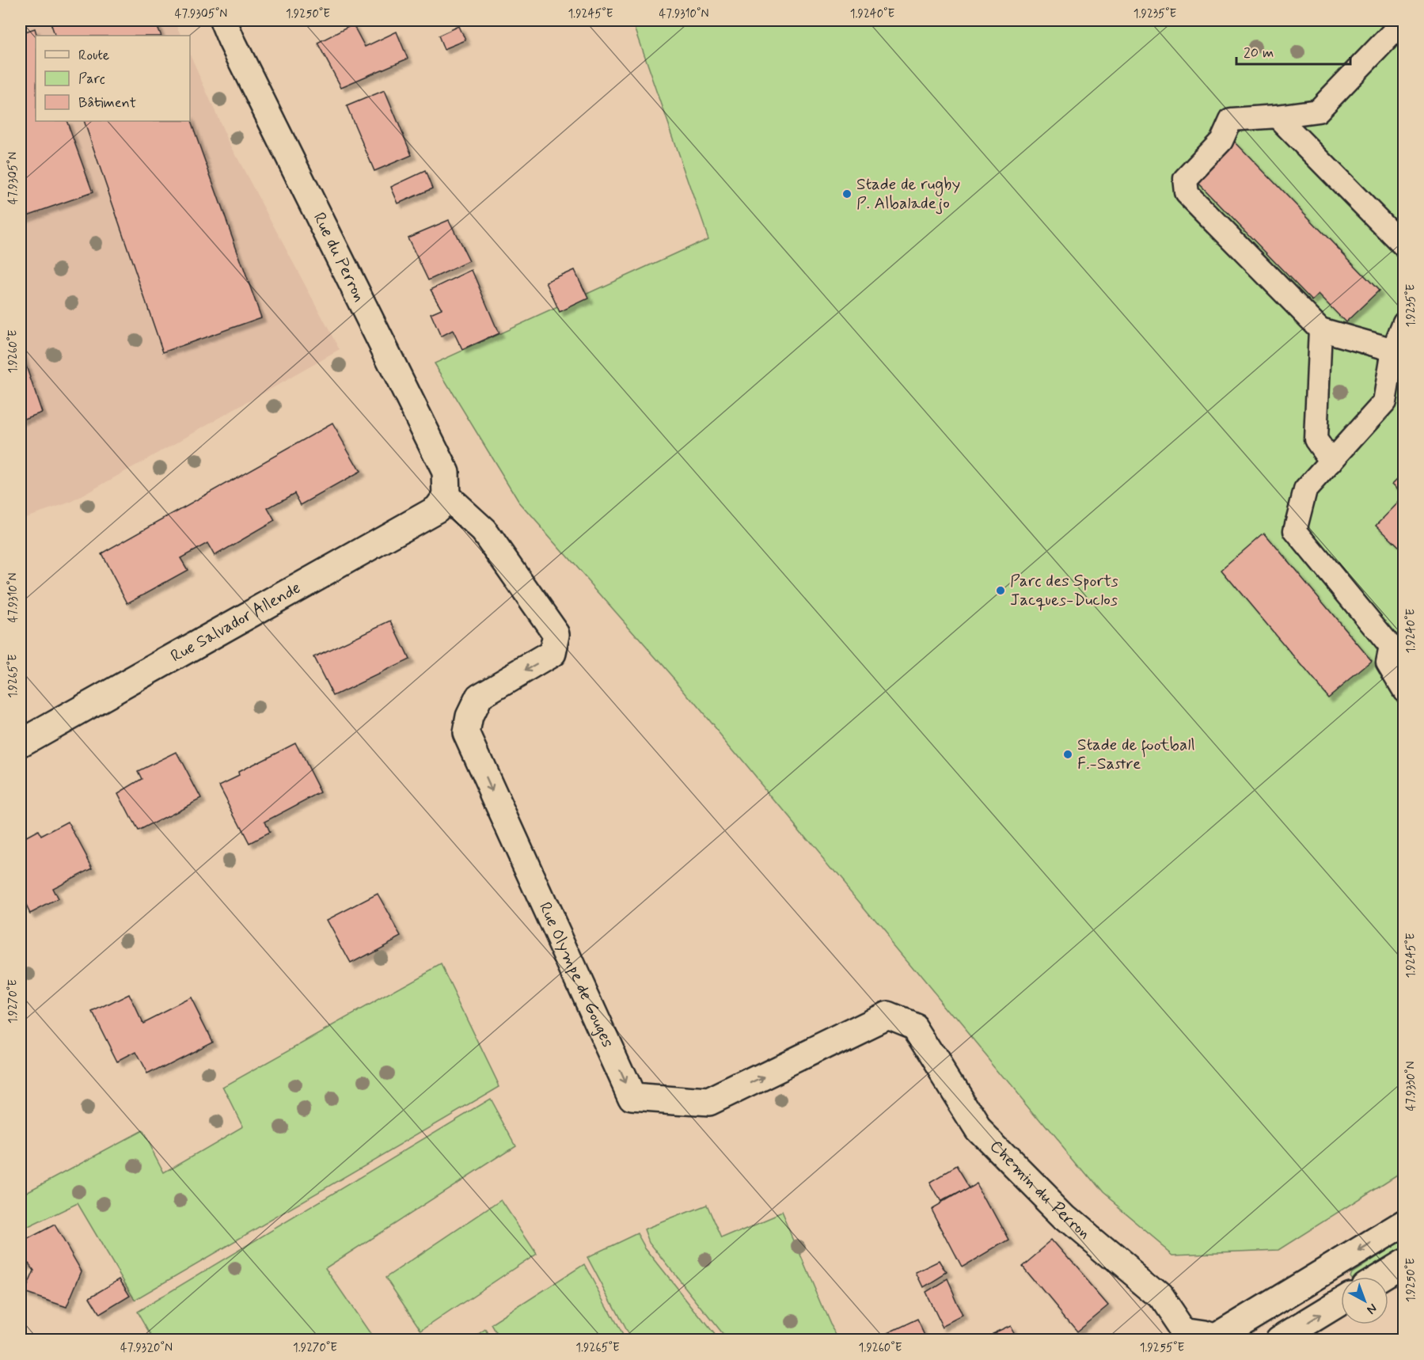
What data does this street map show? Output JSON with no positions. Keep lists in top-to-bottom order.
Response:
{
  "streets": {
    "street": [
      "Rue du Perron",
      "Rue Salvador Allende",
      "Rue Olympe de Gouges",
      "Chemin du Perron"
    ]
  },
  "crossings": [
    ["Rue du Perron", "Rue Salvador Allende"],
    ["Rue du Perron", "Rue Olympe de Gouges"],
    ["Rue Salvador Allende", "Rue Olympe de Gouges"],
    ["Rue Olympe de Gouges", "Chemin du Perron"]
  ],
  "places": ["Stade de rugby P. Albaladejo", "Parc des Sports Jacques-Duclos", "Stade de football F.-Sastre"],
  "legend": ["Route", "Parc", "Bâtiment"],
  "scale_bar": "20 m",
  "north": "bottom right",
  "coordinates": [
    "47.9305°N",
    "1.9250°E",
    "1.9245°E",
    "47.9310°N",
    "1.9240°E",
    "1.9235°E",
    "1.9260°E",
    "1.9265°E",
    "1.9270°E",
    "47.9330°N",
    "47.9320°N",
    "1.9255°E"
  ]
}
